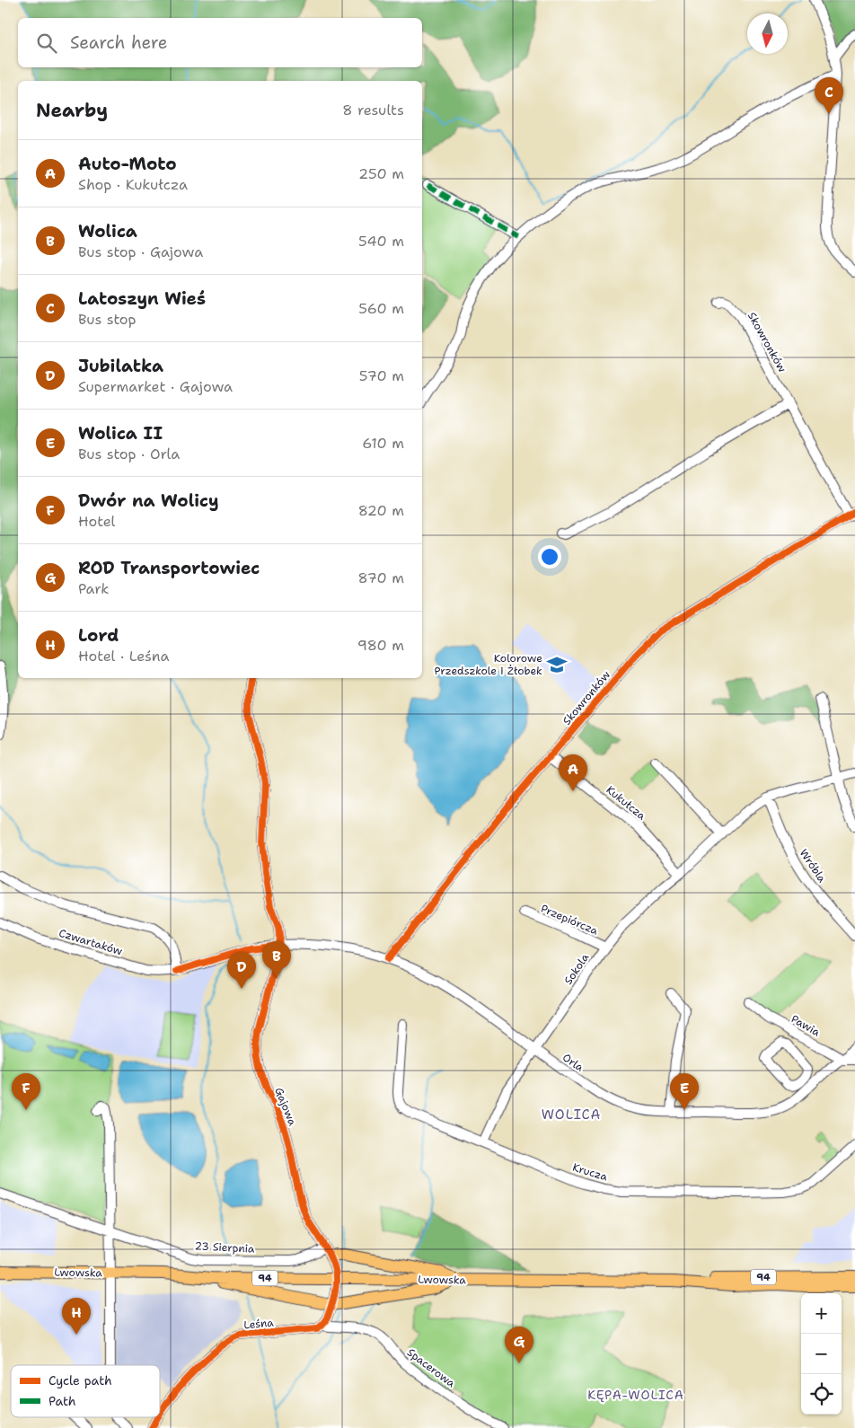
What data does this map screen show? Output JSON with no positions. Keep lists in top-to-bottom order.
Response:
{
  "streets": {
    "main road": ["Lwowska", "94"],
    "street": [
      "Skowronków",
      "Kukułcza",
      "Wróbla",
      "Przepiórcza",
      "Czwartaków",
      "Sokola",
      "Pawia",
      "Orla",
      "Gajowa",
      "Krucza",
      "23 Sierpnia",
      "Leśna",
      "Spacerowa"
    ]
  },
  "crossings": [
    ["Skowronków", "Kukułcza"],
    ["Skowronków", "Orla"],
    ["Kukułcza", "Sokola"],
    ["Wróbla", "Sokola"],
    ["Przepiórcza", "Sokola"],
    ["Sokola", "Orla"],
    ["Sokola", "Krucza"],
    ["Pawia", "Orla"],
    ["Orla", "Gajowa"],
    ["Gajowa", "23 Sierpnia"],
    ["Leśna", "Spacerowa"]
  ],
  "districts": ["WOLICA", "KĘPA-WOLICA"],
  "places": {
    "school or university": ["Kolorowe Przedszkole i Żłobek"]
  },
  "legend": ["Cycle path", "Path"],
  "north": "bottom",
  "page": {
    "search": "Search here",
    "pins": [
      "C",
      "A",
      "B",
      "D",
      "E",
      "F",
      "H",
      "G"
    ],
    "heading": ["Nearby", "8 results"],
    "list": [
      {
        "mark": "A",
        "name": "Auto-Moto",
        "note": "Shop · Kukułcza",
        "value": "250 m"
      },
      {
        "mark": "B",
        "name": "Wolica",
        "note": "Bus stop · Gajowa",
        "value": "540 m"
      },
      {
        "mark": "C",
        "name": "Latoszyn Wieś",
        "note": "Bus stop",
        "value": "560 m"
      },
      {
        "mark": "D",
        "name": "Jubilatka",
        "note": "Supermarket · Gajowa",
        "value": "570 m"
      },
      {
        "mark": "E",
        "name": "Wolica II",
        "note": "Bus stop · Orla",
        "value": "610 m"
      },
      {
        "mark": "F",
        "name": "Dwór na Wolicy",
        "note": "Hotel",
        "value": "820 m"
      },
      {
        "mark": "G",
        "name": "ROD Transportowiec",
        "note": "Park",
        "value": "870 m"
      },
      {
        "mark": "H",
        "name": "Lord",
        "note": "Hotel · Leśna",
        "value": "980 m"
      }
    ],
    "map_buttons": ["+", "−"]
  }
}
